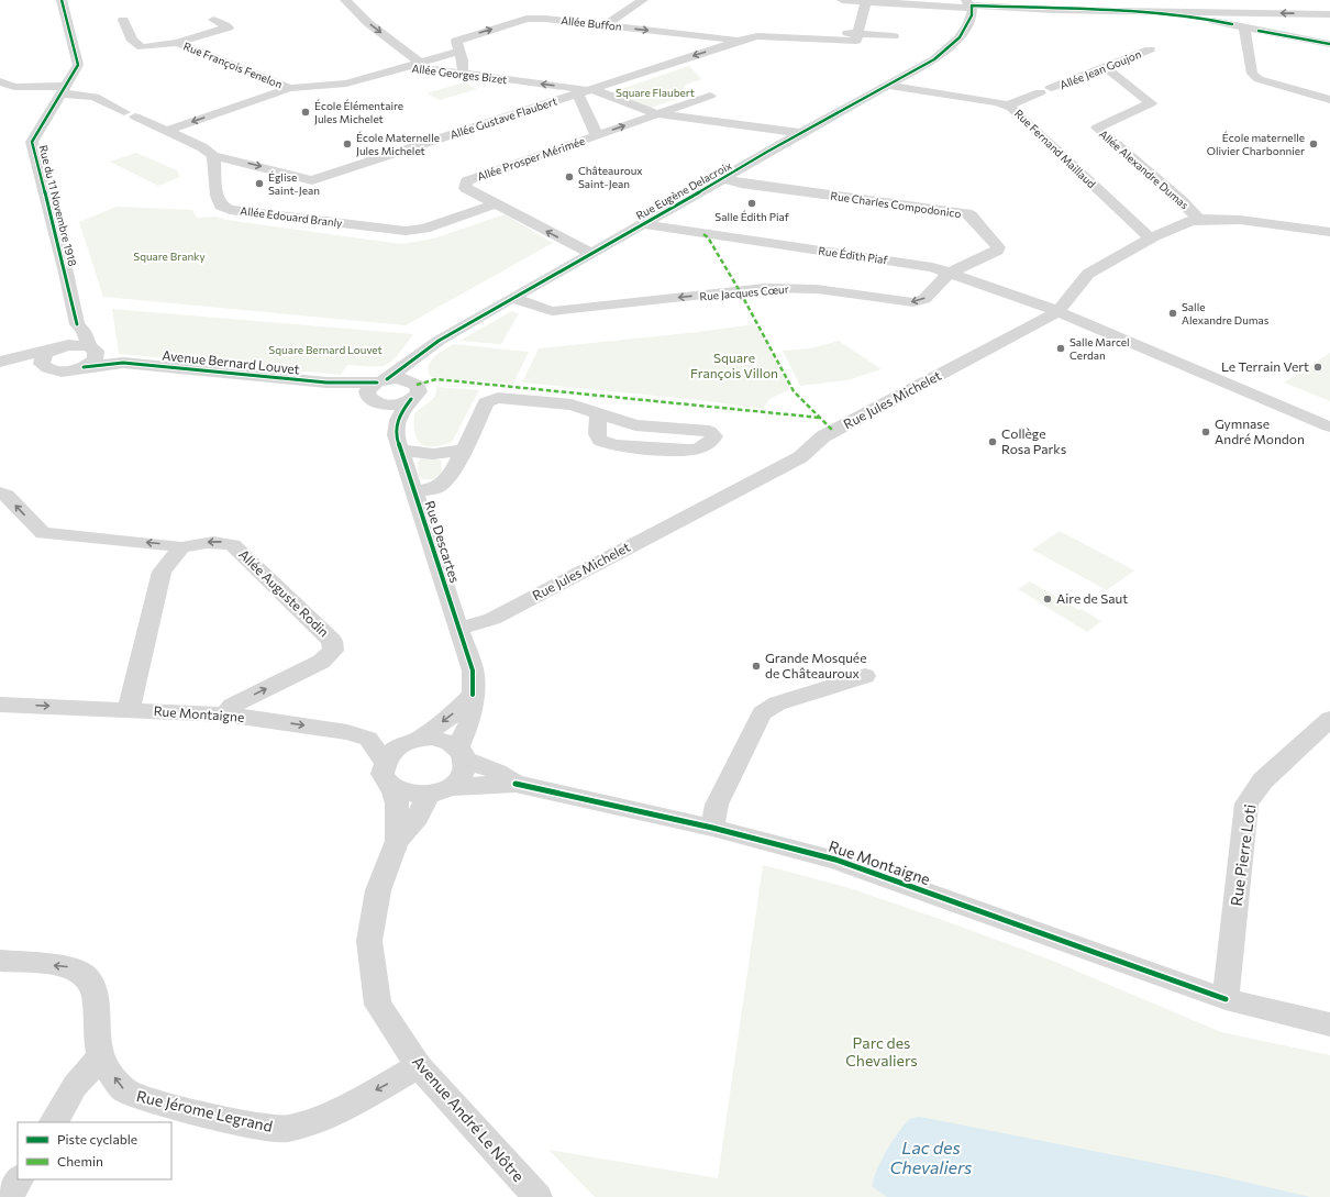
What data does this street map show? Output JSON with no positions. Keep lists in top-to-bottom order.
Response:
{
  "streets": {
    "street": [
      "Allée Buffon",
      "Rue François Fenelon",
      "Allée Jean Goujon",
      "Allée Georges Bizet",
      "Allée Gustave Flaubert",
      "Rue Fernand Maillaud",
      "Allée Prosper Mérimée",
      "Allée Alexandre Dumas",
      "Rue Eugène Delacroix",
      "Rue Charles Compodonico",
      "Rue du 11 Novembre 1918",
      "Allée Edouard Branly",
      "Rue Édith Piaf",
      "Rue Jacques Cœur",
      "Avenue Bernard Louvet",
      "Rue Jules Michelet",
      "Rue Descartes",
      "Allée Auguste Rodin",
      "Rue Montaigne",
      "Rue Pierre Loti",
      "Rue Jérome Legrand",
      "Avenue André Le Nôtre"
    ]
  },
  "crossings": [
    ["Allée Buffon", "Allée Gustave Flaubert"],
    ["Rue François Fenelon", "Allée Georges Bizet"],
    ["Allée Jean Goujon", "Rue Fernand Maillaud"],
    ["Allée Jean Goujon", "Allée Alexandre Dumas"],
    ["Allée Georges Bizet", "Allée Gustave Flaubert"],
    ["Allée Georges Bizet", "Allée Prosper Mérimée"],
    ["Allée Georges Bizet", "Rue Eugène Delacroix"],
    ["Allée Gustave Flaubert", "Allée Edouard Branly"],
    ["Rue Fernand Maillaud", "Rue Eugène Delacroix"],
    ["Rue Fernand Maillaud", "Rue Jules Michelet"],
    ["Allée Prosper Mérimée", "Rue Eugène Delacroix"],
    ["Allée Prosper Mérimée", "Allée Edouard Branly"],
    ["Allée Alexandre Dumas", "Rue Jules Michelet"],
    ["Rue Eugène Delacroix", "Rue Charles Compodonico"],
    ["Rue Eugène Delacroix", "Rue Édith Piaf"],
    ["Rue Eugène Delacroix", "Rue Jacques Cœur"],
    ["Rue Eugène Delacroix", "Avenue Bernard Louvet"],
    ["Rue Eugène Delacroix", "Rue Descartes"],
    ["Rue Charles Compodonico", "Rue Édith Piaf"],
    ["Rue Charles Compodonico", "Rue Jacques Cœur"],
    ["Rue du 11 Novembre 1918", "Avenue Bernard Louvet"],
    ["Rue Édith Piaf", "Rue Jacques Cœur"],
    ["Rue Édith Piaf", "Rue Jules Michelet"],
    ["Avenue Bernard Louvet", "Rue Descartes"],
    ["Rue Jules Michelet", "Rue Descartes"],
    ["Rue Descartes", "Rue Montaigne"],
    ["Rue Descartes", "Avenue André Le Nôtre"],
    ["Allée Auguste Rodin", "Rue Montaigne"],
    ["Rue Montaigne", "Rue Pierre Loti"],
    ["Rue Montaigne", "Avenue André Le Nôtre"],
    ["Rue Jérome Legrand", "Avenue André Le Nôtre"]
  ],
  "one_way": ["Allée Buffon", "Rue Jacques Cœur", "Rue Jérome Legrand"],
  "water": ["Lac des Chevaliers"],
  "parks": [
    "Square Flaubert",
    "Square Branky",
    "Square Bernard Louvet",
    "Square François Villon",
    "Parc des Chevaliers"
  ],
  "places": [
    "École Élémentaire Jules Michelet",
    "École Maternelle Jules Michelet",
    "École maternelle Olivier Charbonnier",
    "Châteauroux Saint-Jean",
    "Église Saint-Jean",
    "Salle Édith Piaf",
    "Salle Alexandre Dumas",
    "Salle Marcel Cerdan",
    "Le Terrain Vert",
    "Gymnase André Mondon",
    "Collège Rosa Parks",
    "Aire de Saut",
    "Grande Mosquée de Châteauroux"
  ],
  "legend": ["Piste cyclable", "Chemin"]
}
